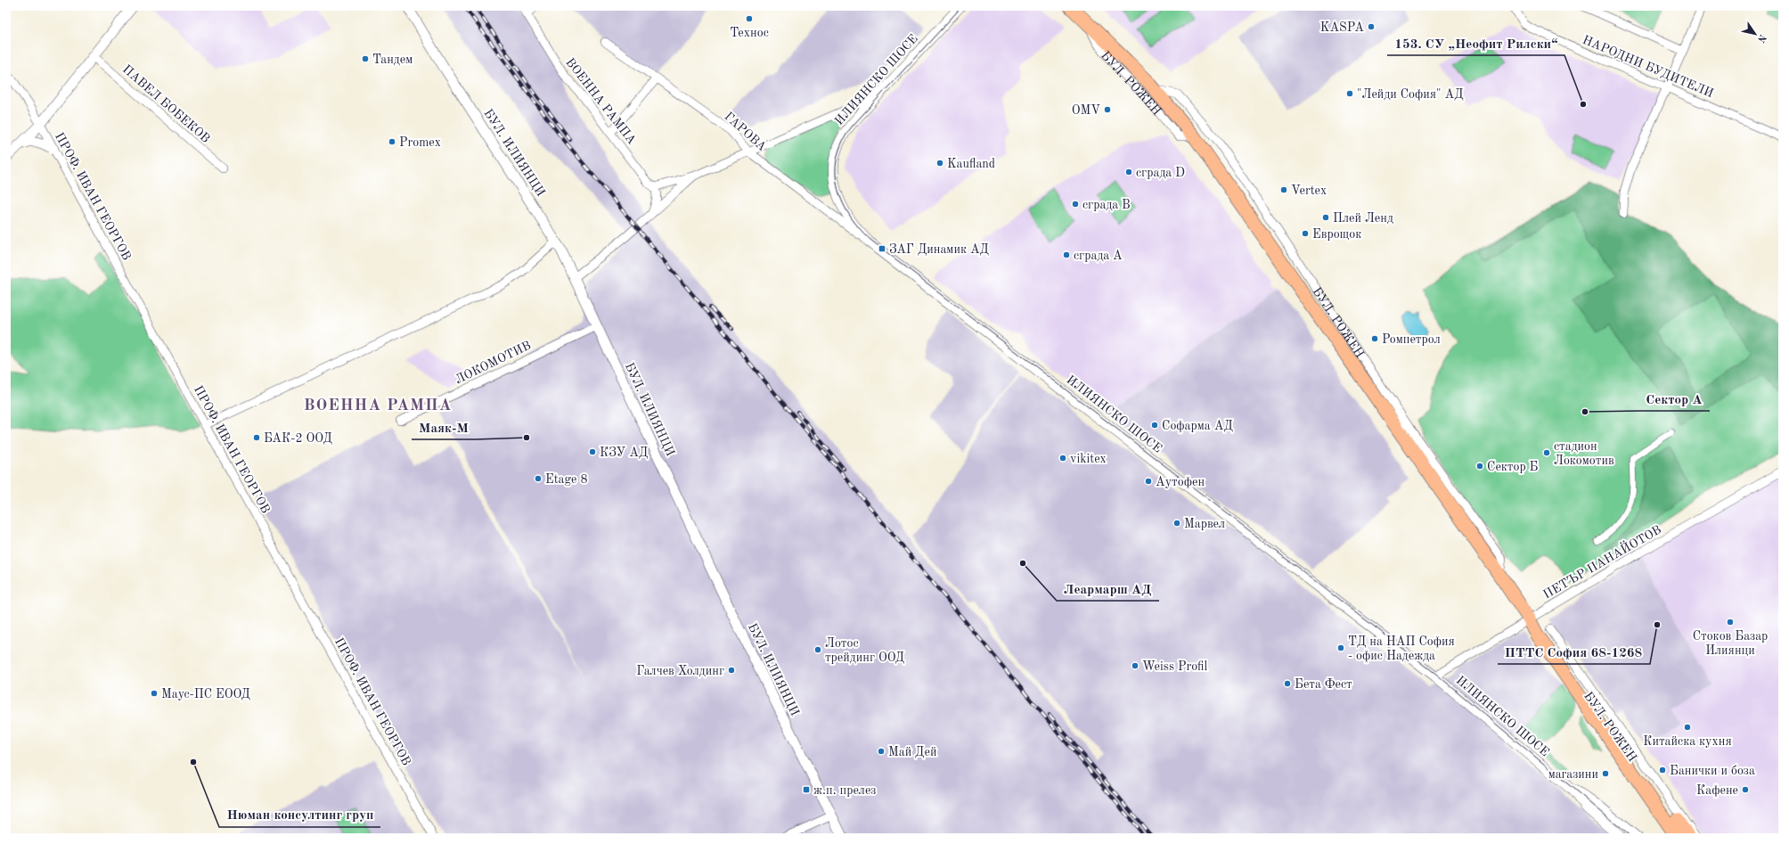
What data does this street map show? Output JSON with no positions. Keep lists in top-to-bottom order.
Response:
{
  "streets": {
    "main road": ["БУЛ. РОЖЕН"],
    "street": [
      "НАРОДНИ БУДИТЕЛИ",
      "ИЛИЯНСКО ШОСЕ",
      "ВОЕННА РАМПА",
      "ПАВЕЛ БОБЕКОВ",
      "ГАРОВА",
      "БУЛ. ИЛИЯНЦИ",
      "ПРОФ. ИВАН ГЕОРГОВ",
      "ЛОКОМОТИВ",
      "ПЕТЪР ПАНАЙОТОВ"
    ]
  },
  "crossings": [
    ["ИЛИЯНСКО ШОСЕ", "ГАРОВА"],
    ["ИЛИЯНСКО ШОСЕ", "ПЕТЪР ПАНАЙОТОВ"],
    ["БУЛ. РОЖЕН", "ПЕТЪР ПАНАЙОТОВ"],
    ["БУЛ. ИЛИЯНЦИ", "ЛОКОМОТИВ"]
  ],
  "districts": ["ВОЕННА РАМПА"],
  "places": {
    "other": [
      "Технос",
      "KASPA",
      "Тандем",
      "\"Лейди София\" АД",
      "153. СУ „Неофит Рилски“",
      "OMV",
      "Promex",
      "Kaufland",
      "сграда D",
      "Vertex",
      "сграда В",
      "Плей Ленд",
      "Еврощок",
      "сграда А",
      "Ромпетрол",
      "Сектор А",
      "Софарма АД",
      "БАК-2 ООД",
      "Маяк-М",
      "КЗУ АД",
      "стадион Локомотив",
      "vikitex",
      "Сектор Б",
      "Etage 8",
      "Аутофен",
      "Марвел",
      "Леармарш АД",
      "Стоков Базар Илиянци",
      "ПТТС София 68-1268",
      "ТД на НАП София - офис Надежда",
      "Лотос трейдинг ООД",
      "Weiss Profil",
      "Галчев Холдинг",
      "Бета Фест",
      "Маус-ПС ЕООД",
      "Китайска кухня",
      "Май Дей",
      "Нюман консултинг груп",
      "Банички и боза",
      "магазини",
      "Кафене"
    ],
    "transit": ["ЗАГ Динамик АД", "ж.п. прелез"]
  },
  "north": "bottom right"
}
